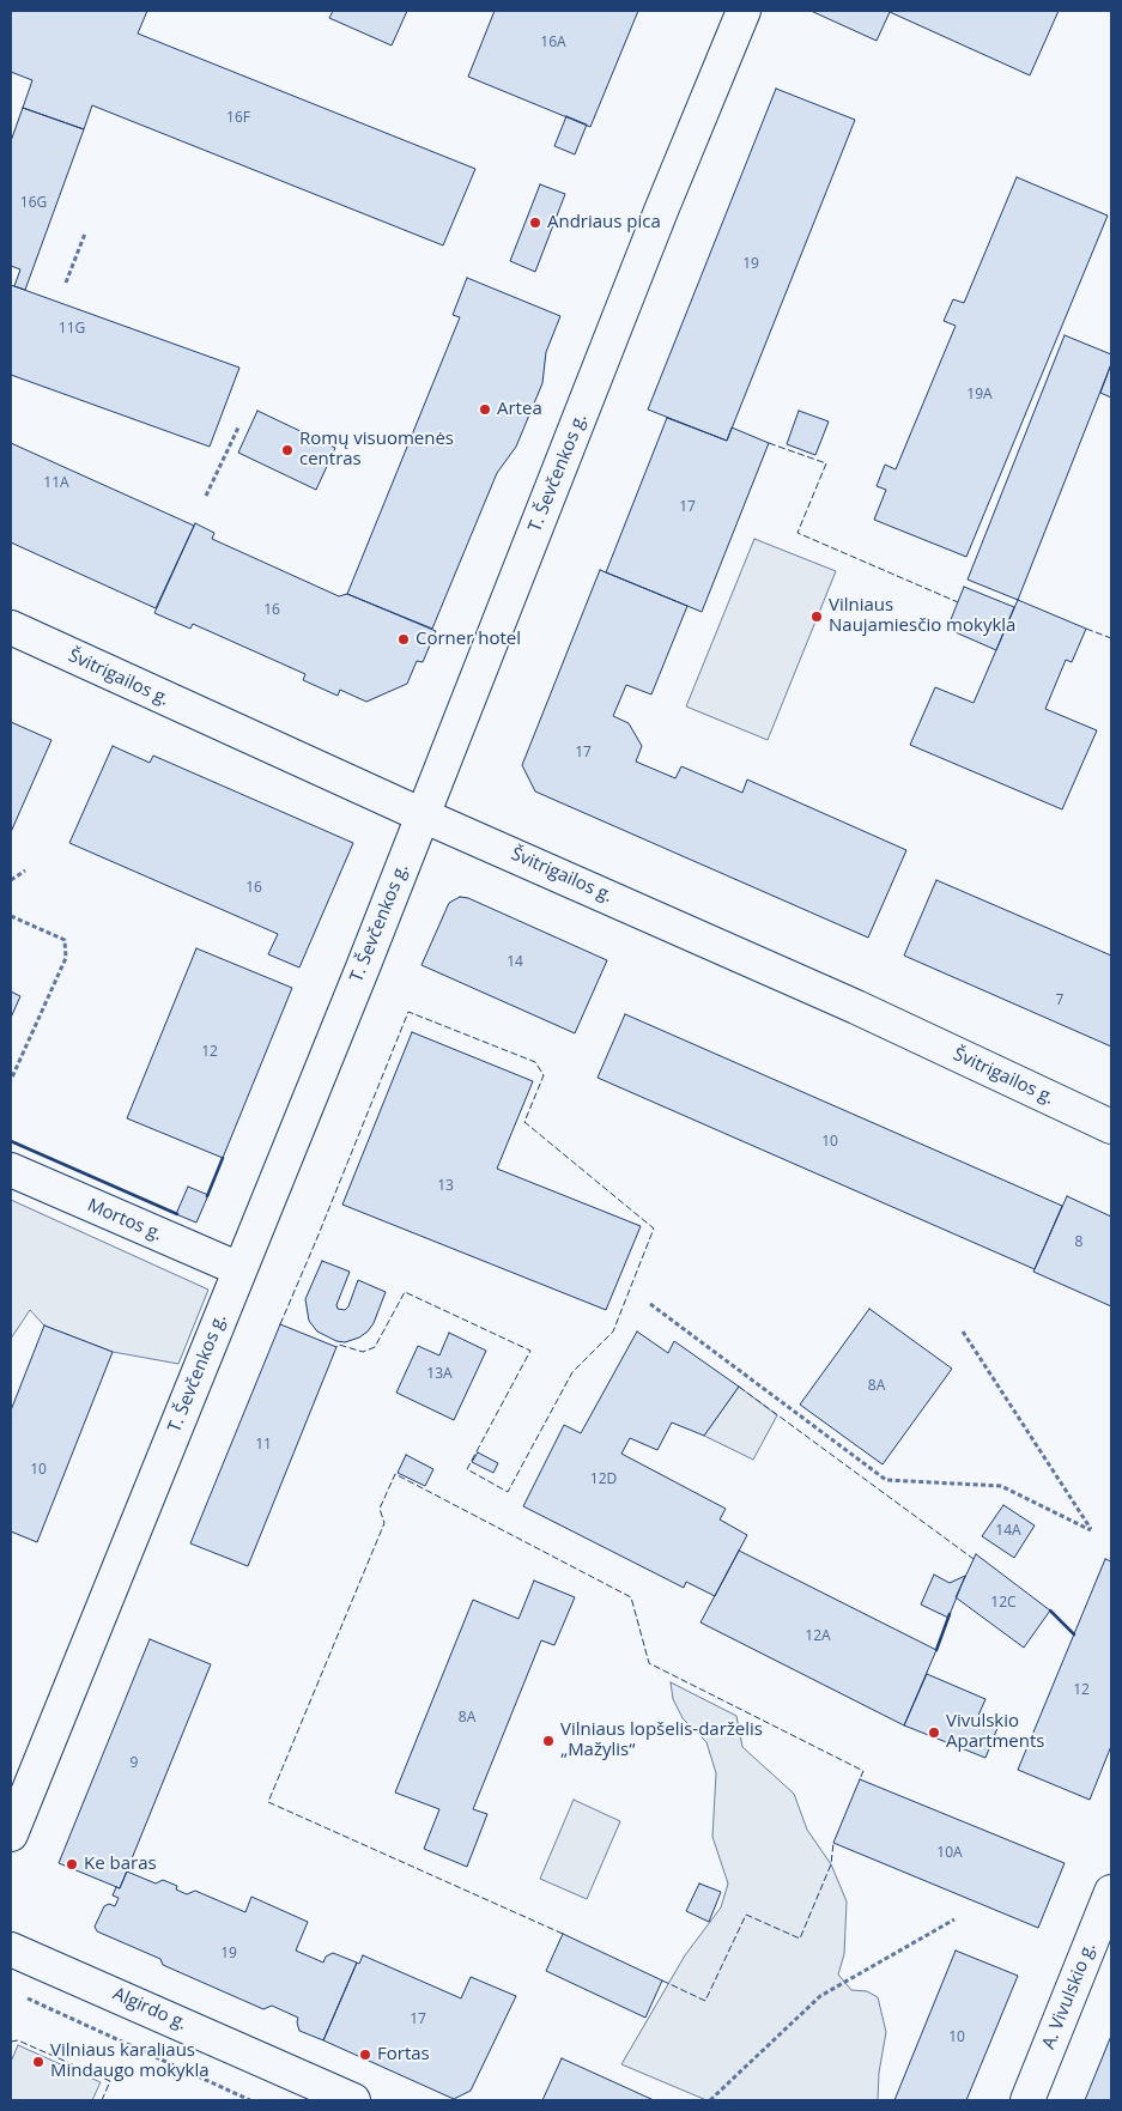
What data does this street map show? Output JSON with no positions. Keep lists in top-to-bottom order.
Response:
{
  "streets": {
    "street": [
      "T. Ševčenkos g.",
      "Švitrigailos g.",
      "Mortos g.",
      "A. Vivulskio g.",
      "Algirdo g."
    ]
  },
  "crossings": [
    ["T. Ševčenkos g.", "Švitrigailos g."],
    ["T. Ševčenkos g.", "Mortos g."]
  ],
  "places": [
    "Andriaus pica",
    "Artea",
    "Romų visuomenės centras",
    "Vilniaus Naujamiesčio mokykla",
    "Corner hotel",
    "Vivulskio Apartments",
    "Vilniaus lopšelis-darželis „Mažylis“",
    "Ke baras",
    "Fortas",
    "Vilniaus karaliaus Mindaugo mokykla"
  ],
  "house_numbers": [
    "16A",
    "16F",
    "16G",
    "19",
    "11G",
    "19A",
    "11A",
    "17",
    "16",
    "17",
    "16",
    "14",
    "7",
    "12",
    "10",
    "13",
    "8",
    "13A",
    "8A",
    "11",
    "10",
    "12D",
    "14A",
    "12C",
    "12A",
    "12",
    "8A",
    "9",
    "10A",
    "19",
    "17",
    "10"
  ]
}
